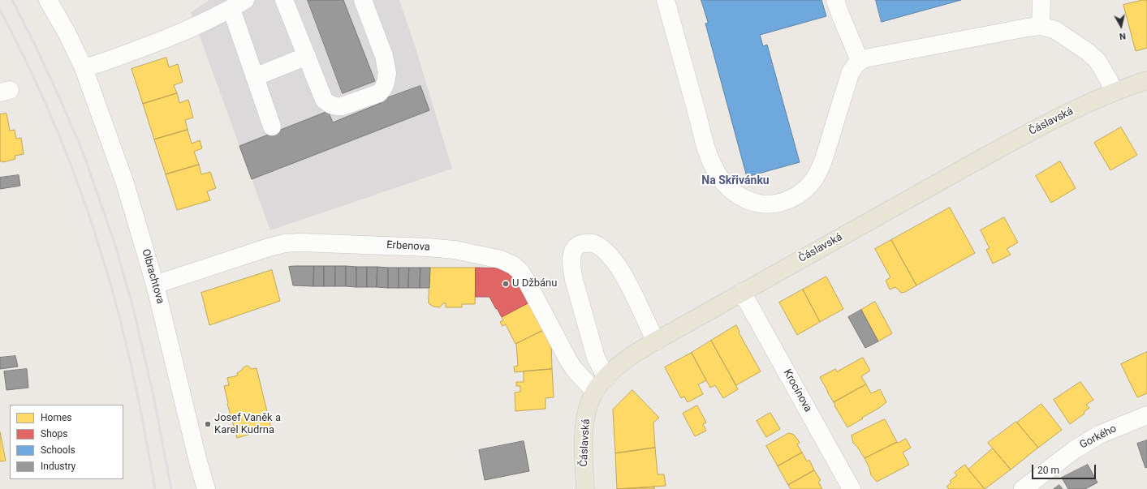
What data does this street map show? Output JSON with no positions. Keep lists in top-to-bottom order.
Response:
{
  "streets": {
    "main road": ["Čáslavská"],
    "street": [
      "Erbenova",
      "Olbrachtova",
      "Krocínova",
      "Gorkého"
    ]
  },
  "crossings": [
    ["Čáslavská", "Erbenova"],
    ["Čáslavská", "Krocínova"],
    ["Erbenova", "Olbrachtova"]
  ],
  "districts": ["Na Skřivánku"],
  "places": ["U Džbánu", "Josef Vaněk a Karel Kudrna"],
  "legend": [
    "Homes",
    "Shops",
    "Schools",
    "Industry"
  ],
  "scale_bar": "20 m",
  "north": "bottom"
}
